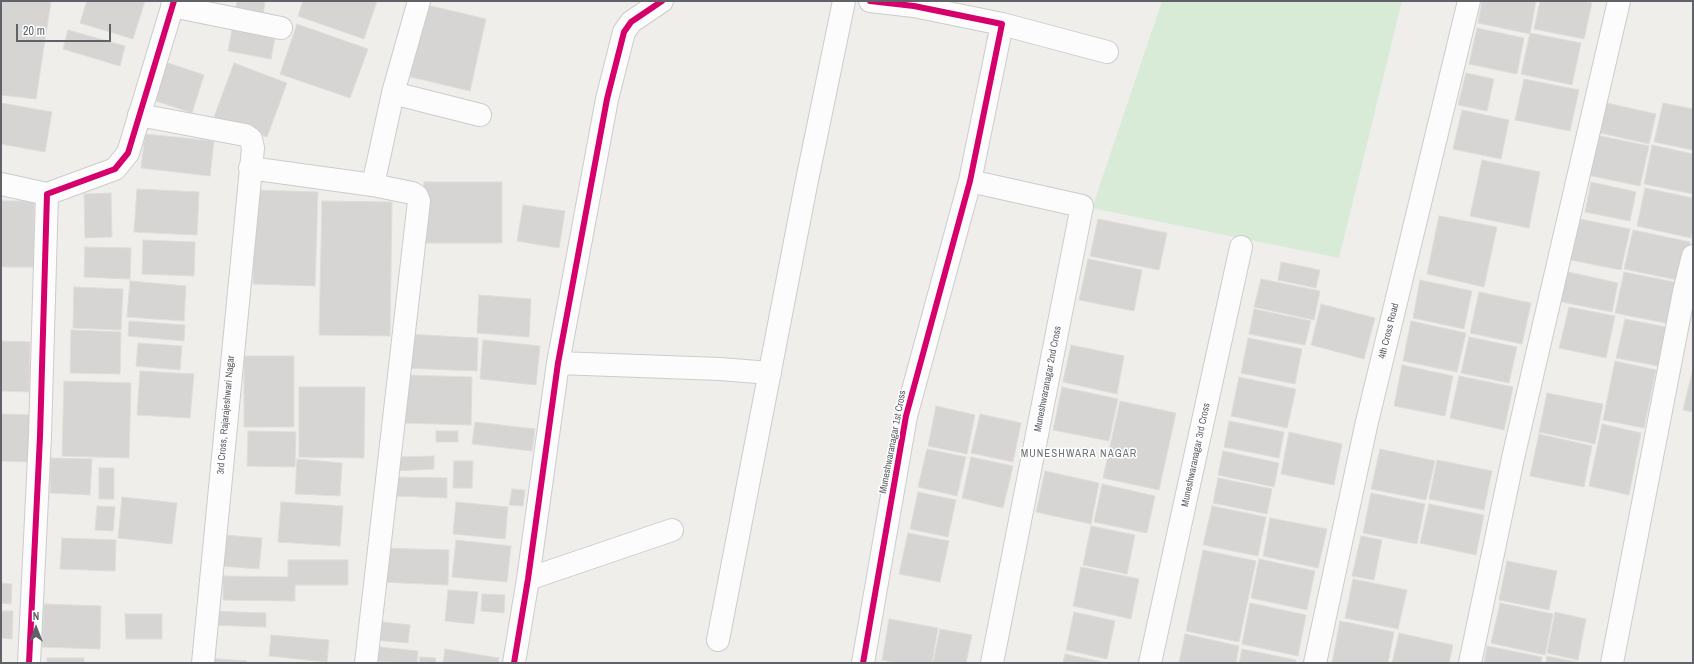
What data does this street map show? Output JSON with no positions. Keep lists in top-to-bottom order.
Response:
{
  "streets": {
    "street": [
      "4th Cross Road",
      "Muneshwaranagar 2nd Cross",
      "3rd Cross, Rajarajeshwari Nagar",
      "Muneshwaranagar 1st Cross",
      "Muneshwaranagar 3rd Cross"
    ]
  },
  "crossings": [
    ["Muneshwaranagar 2nd Cross", "Muneshwaranagar 1st Cross"]
  ],
  "districts": ["MUNESHWARA NAGAR"],
  "scale_bar": "20 m",
  "north": "top"
}
